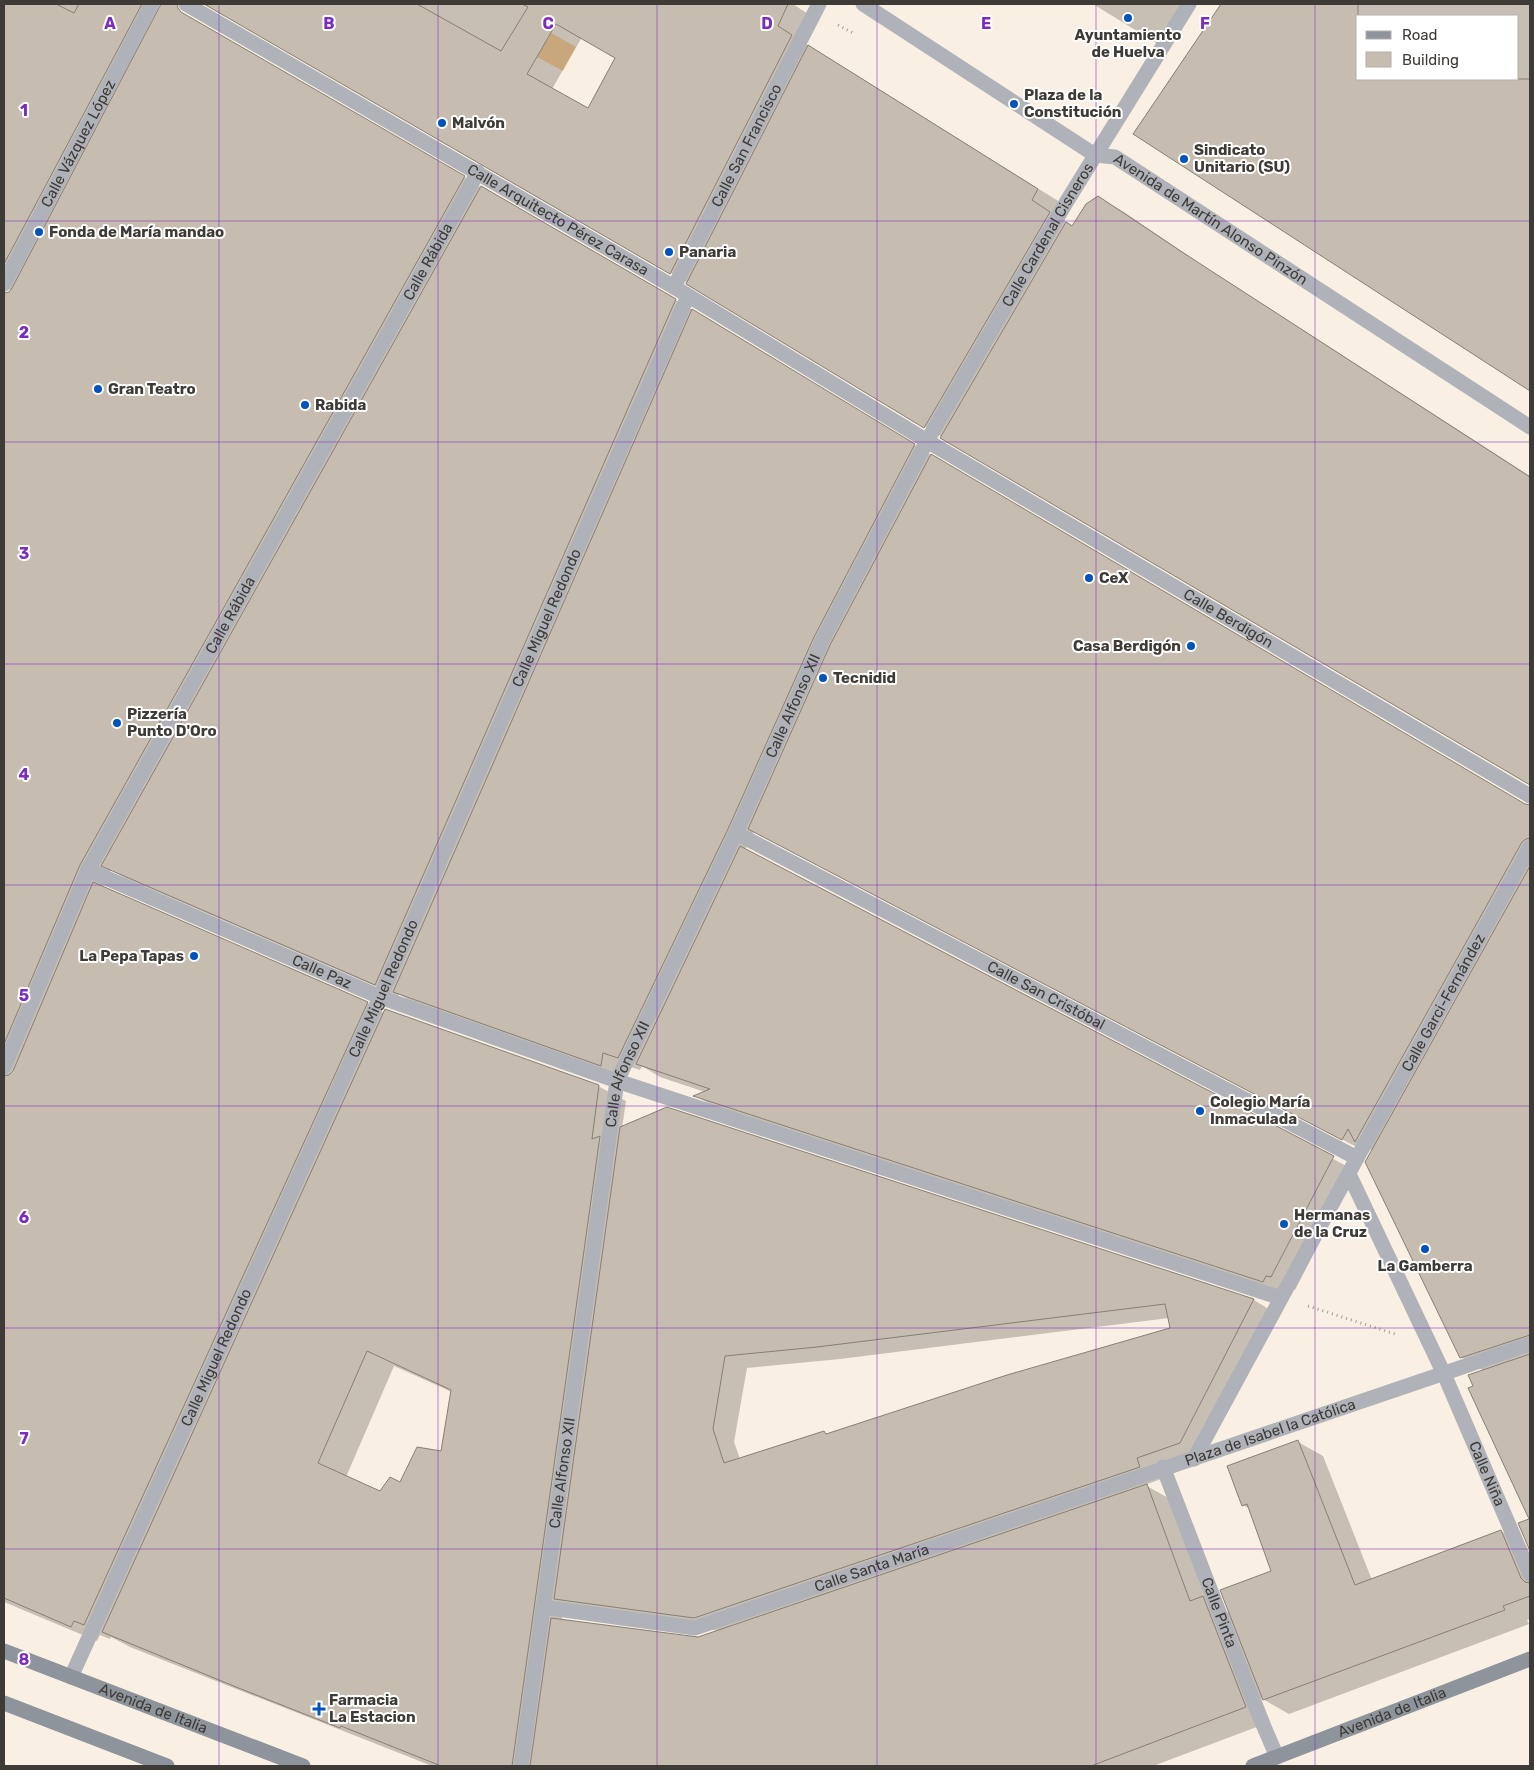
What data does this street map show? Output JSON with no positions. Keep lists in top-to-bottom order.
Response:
{
  "streets": {
    "main road": ["Avenida de Italia"],
    "street": [
      "Calle Vázquez López",
      "Calle San Francisco",
      "Calle Arquitecto Pérez Carasa",
      "Avenida de Martín Alonso Pinzón",
      "Calle Cardenal Cisneros",
      "Calle Rábida",
      "Calle Miguel Redondo",
      "Calle Berdigón",
      "Calle Alfonso XII",
      "Calle Paz",
      "Calle San Cristóbal",
      "Calle Garci-Fernández",
      "Plaza de Isabel la Católica",
      "Calle Niña",
      "Calle Santa María",
      "Calle Pinta"
    ]
  },
  "crossings": [
    ["Calle San Francisco", "Calle Arquitecto Pérez Carasa"],
    ["Calle Arquitecto Pérez Carasa", "Calle Cardenal Cisneros"],
    ["Calle Arquitecto Pérez Carasa", "Calle Rábida"],
    ["Calle Arquitecto Pérez Carasa", "Calle Miguel Redondo"],
    ["Calle Arquitecto Pérez Carasa", "Calle Berdigón"],
    ["Calle Arquitecto Pérez Carasa", "Calle Alfonso XII"],
    ["Avenida de Martín Alonso Pinzón", "Calle Cardenal Cisneros"],
    ["Calle Cardenal Cisneros", "Calle Berdigón"],
    ["Calle Cardenal Cisneros", "Calle Alfonso XII"],
    ["Calle Rábida", "Calle Paz"],
    ["Calle Miguel Redondo", "Calle Paz"],
    ["Calle Miguel Redondo", "Avenida de Italia"],
    ["Calle Berdigón", "Calle Alfonso XII"],
    ["Calle Alfonso XII", "Calle Paz"],
    ["Calle Alfonso XII", "Calle San Cristóbal"],
    ["Calle Alfonso XII", "Calle Santa María"],
    ["Calle Paz", "Plaza de Isabel la Católica"],
    ["Calle San Cristóbal", "Calle Garci-Fernández"],
    ["Calle San Cristóbal", "Plaza de Isabel la Católica"],
    ["Calle Garci-Fernández", "Plaza de Isabel la Católica"],
    ["Plaza de Isabel la Católica", "Calle Niña"],
    ["Plaza de Isabel la Católica", "Calle Santa María"],
    ["Calle Santa María", "Calle Pinta"],
    ["Calle Pinta", "Avenida de Italia"]
  ],
  "places": {
    "other": [
      "Ayuntamiento de Huelva",
      "Plaza de la Constitución",
      "Malvón",
      "Sindicato Unitario (SU)",
      "Fonda de María mandao",
      "Panaria",
      "Gran Teatro",
      "Rabida",
      "CeX",
      "Casa Berdigón",
      "Tecnidid",
      "Pizzería Punto D'Oro",
      "La Pepa Tapas",
      "Colegio María Inmaculada",
      "Hermanas de la Cruz",
      "La Gamberra"
    ],
    "health": ["Farmacia La Estacion"]
  },
  "legend": ["Road", "Building"],
  "grid": {
    "columns": [
      "A",
      "B",
      "C",
      "D",
      "E",
      "F"
    ],
    "rows": [
      "1",
      "2",
      "3",
      "4",
      "5",
      "6",
      "7",
      "8"
    ]
  }
}
